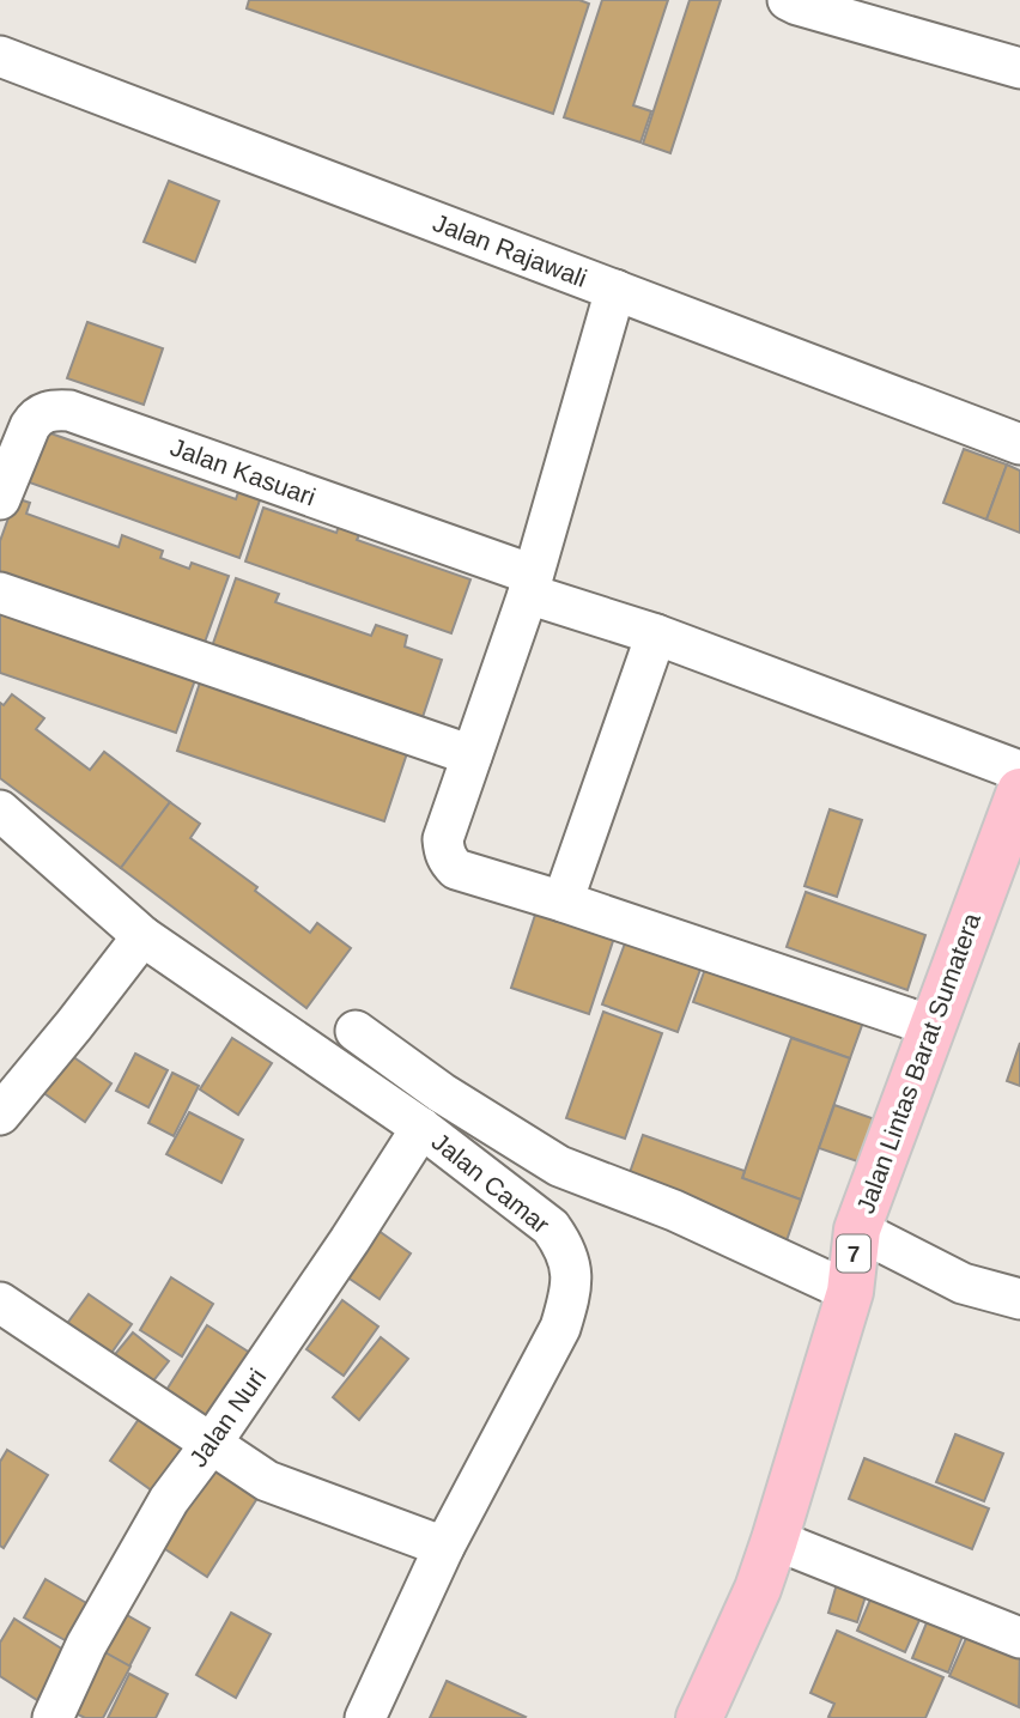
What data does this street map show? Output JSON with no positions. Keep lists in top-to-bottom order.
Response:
{
  "streets": {
    "highway": ["Jalan Lintas Barat Sumatera", "7"],
    "street": [
      "Jalan Rajawali",
      "Jalan Kasuari",
      "Jalan Camar",
      "Jalan Nuri"
    ]
  },
  "crossings": [
    ["Jalan Camar", "Jalan Nuri"]
  ]
}
